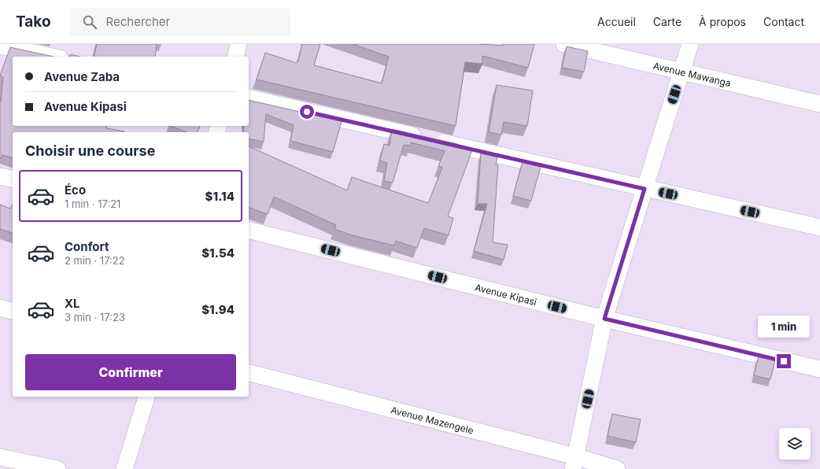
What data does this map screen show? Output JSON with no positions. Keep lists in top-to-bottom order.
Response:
{
  "streets": {
    "street": ["Avenue Mawanga", "Avenue Kipasi", "Avenue Mazengele"]
  },
  "page": {
    "header": "Tako",
    "search": "Rechercher",
    "nav": [
      "Accueil",
      "Carte",
      "À propos",
      "Contact"
    ],
    "banner": ["Avenue Zaba", "Avenue Kipasi"],
    "heading": "Choisir une course",
    "list": [
      {
        "name": "Éco",
        "note": "1 min · 17:21",
        "value": "$1.14"
      },
      {
        "name": "Confort",
        "note": "2 min · 17:22",
        "value": "$1.54"
      },
      {
        "name": "XL",
        "note": "3 min · 17:23",
        "value": "$1.94"
      }
    ],
    "bubble": "1 min",
    "buttons": "Confirmer"
  }
}
